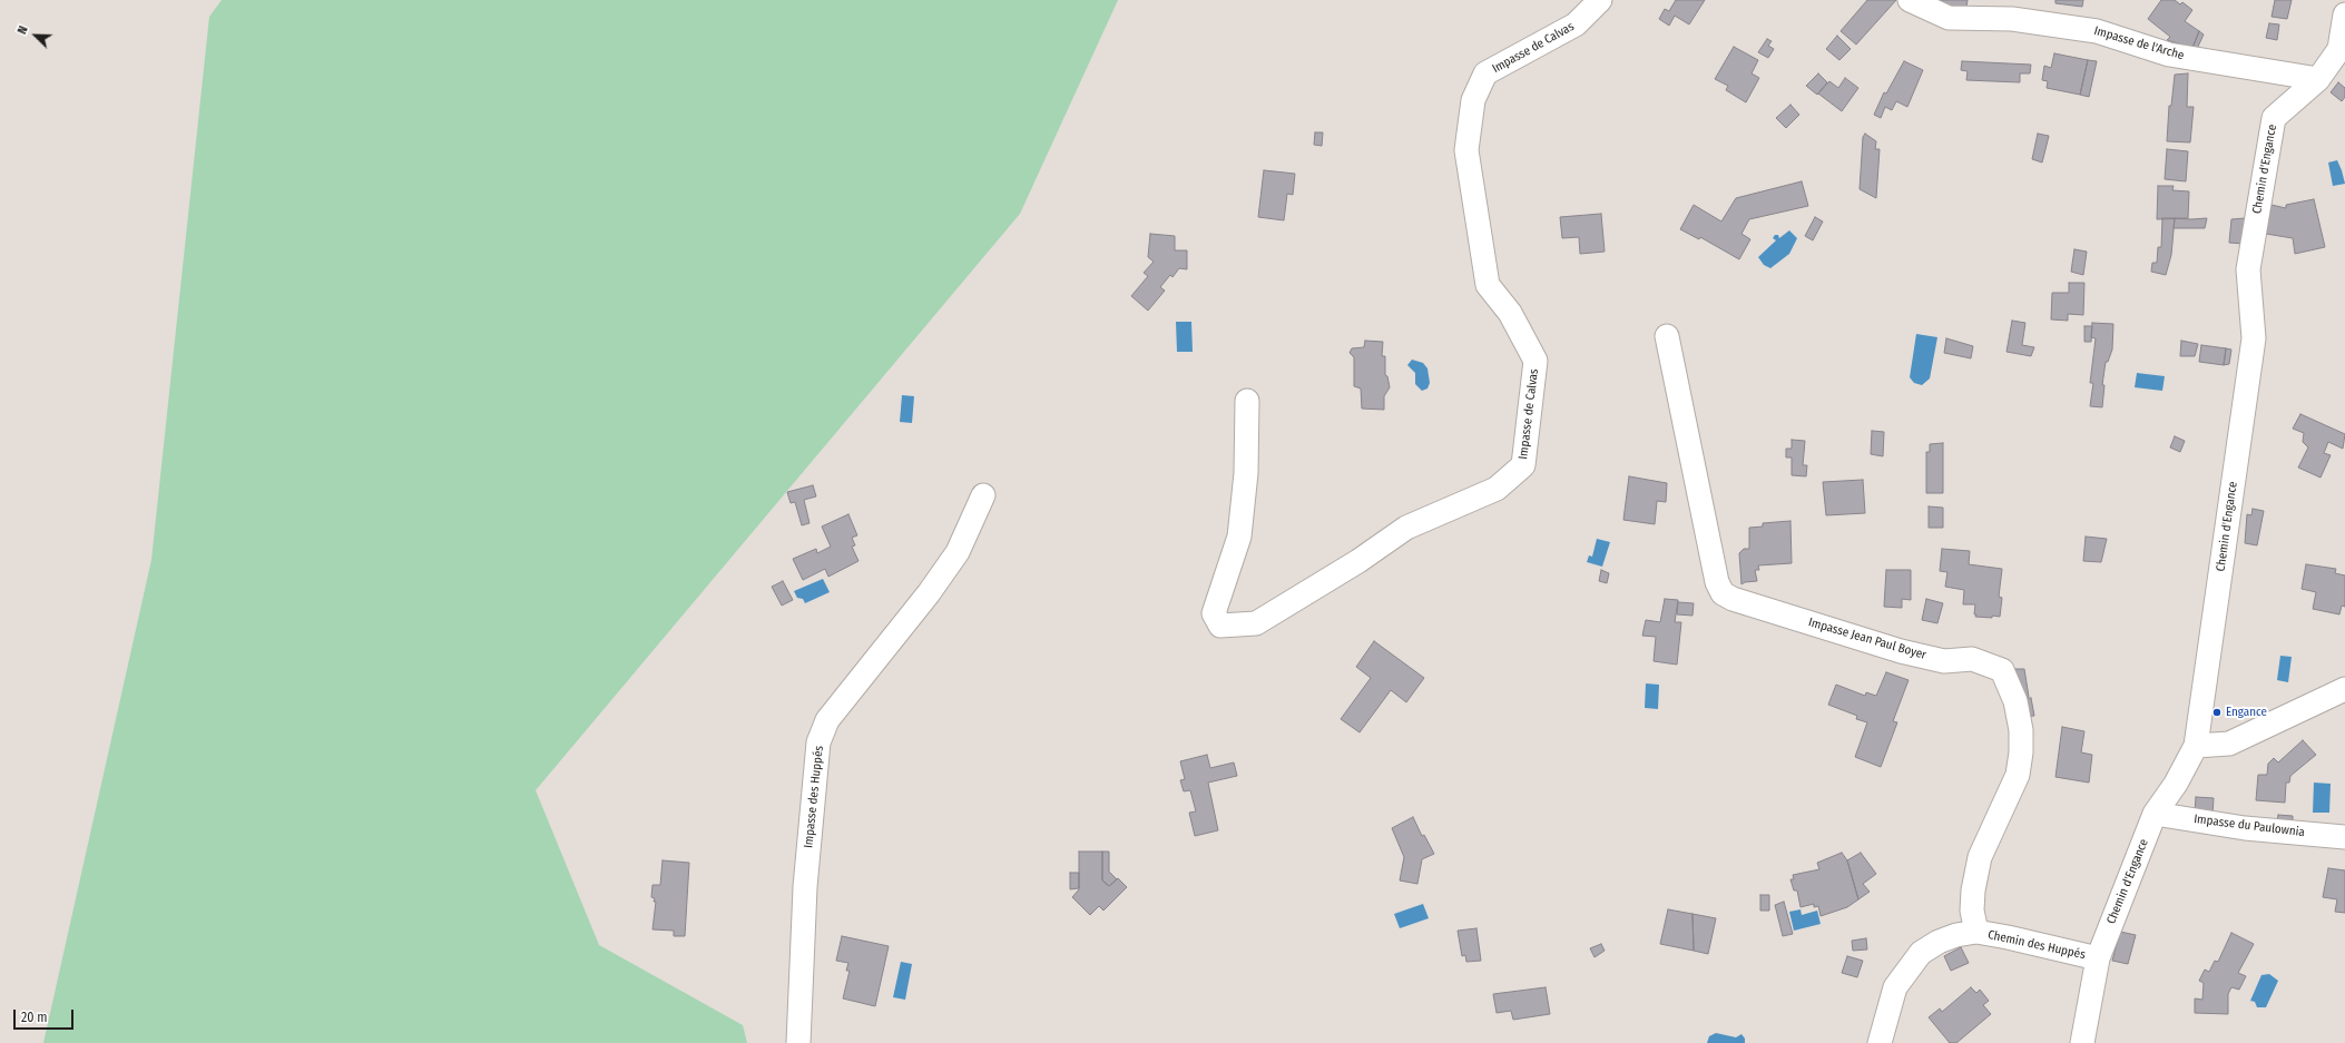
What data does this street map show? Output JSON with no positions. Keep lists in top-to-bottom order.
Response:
{
  "streets": {
    "street": [
      "Impasse de l'Arche",
      "Impasse de Calvas",
      "Chemin d'Engance",
      "Impasse Jean Paul Boyer",
      "Impasse des Huppés",
      "Impasse du Paulownia",
      "Chemin des Huppés"
    ]
  },
  "crossings": [
    ["Impasse de l'Arche", "Chemin d'Engance"],
    ["Chemin d'Engance", "Impasse du Paulownia"],
    ["Chemin d'Engance", "Chemin des Huppés"],
    ["Impasse Jean Paul Boyer", "Chemin des Huppés"]
  ],
  "places": ["Engance"],
  "scale_bar": "20 m",
  "north": "top left"
}
